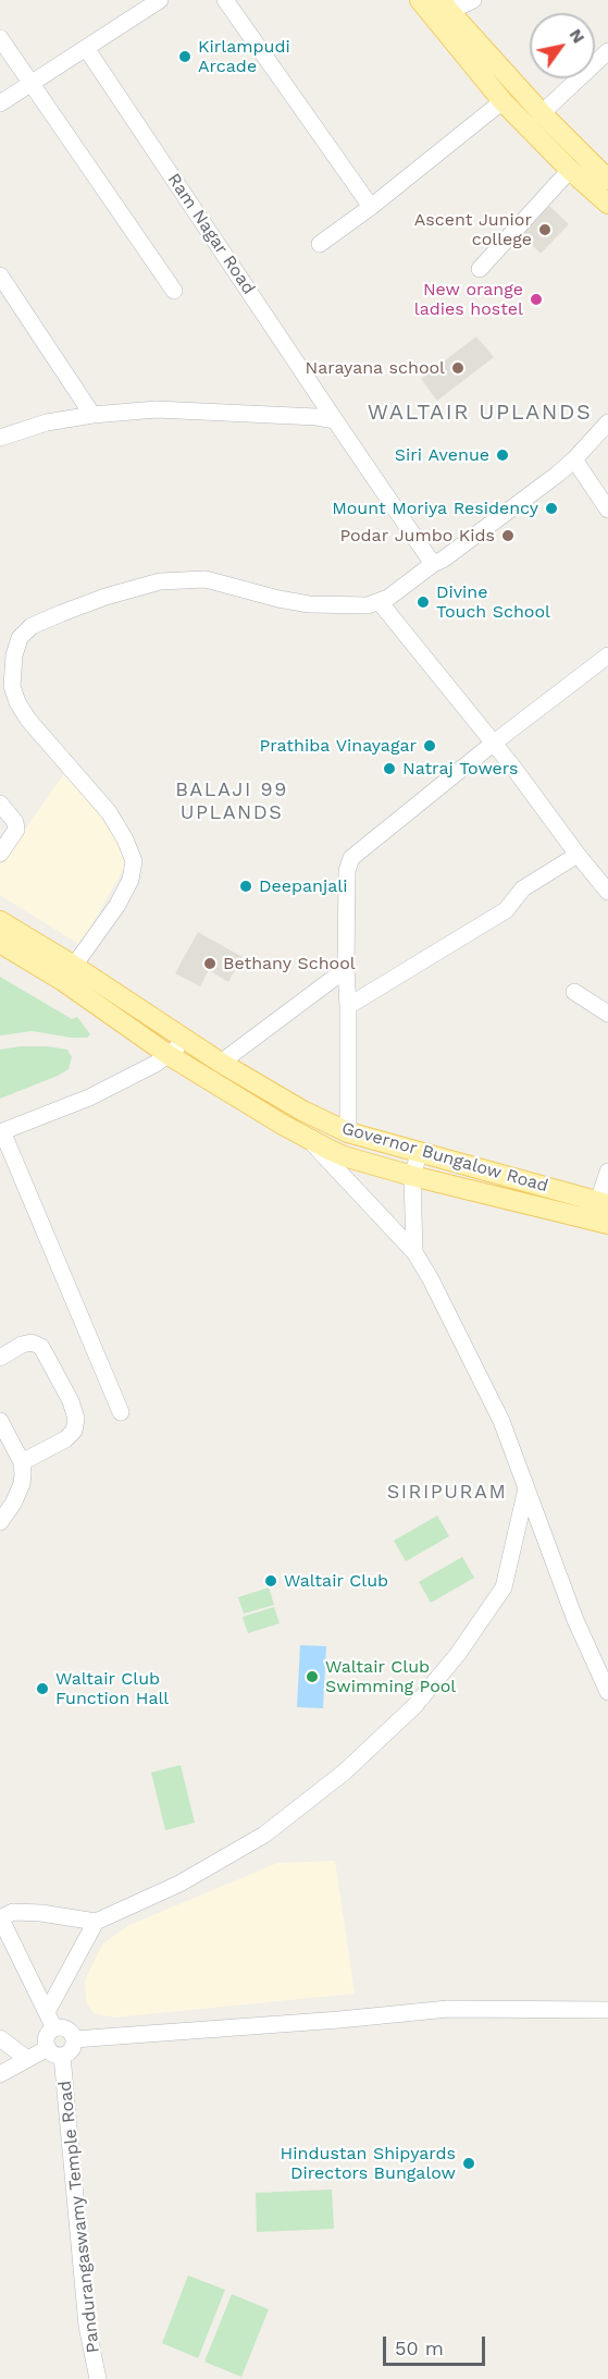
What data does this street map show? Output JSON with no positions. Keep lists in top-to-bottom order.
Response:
{
  "streets": {
    "main road": ["Governor Bungalow Road"],
    "street": ["Ram Nagar Road", "Pandurangaswamy Temple Road"]
  },
  "districts": ["WALTAIR UPLANDS", "BALAJI 99 UPLANDS", "SIRIPURAM"],
  "places": [
    "Kirlampudi Arcade",
    "Ascent Junior college",
    "New orange ladies hostel",
    "Narayana school",
    "Siri Avenue",
    "Mount Moriya Residency",
    "Podar Jumbo Kids",
    "Divine Touch School",
    "Prathiba Vinayagar",
    "Natraj Towers",
    "Deepanjali",
    "Bethany School",
    "Waltair Club",
    "Waltair Club Swimming Pool",
    "Waltair Club Function Hall",
    "Hindustan Shipyards Directors Bungalow"
  ],
  "scale_bar": "50 m",
  "north": "top right"
}
